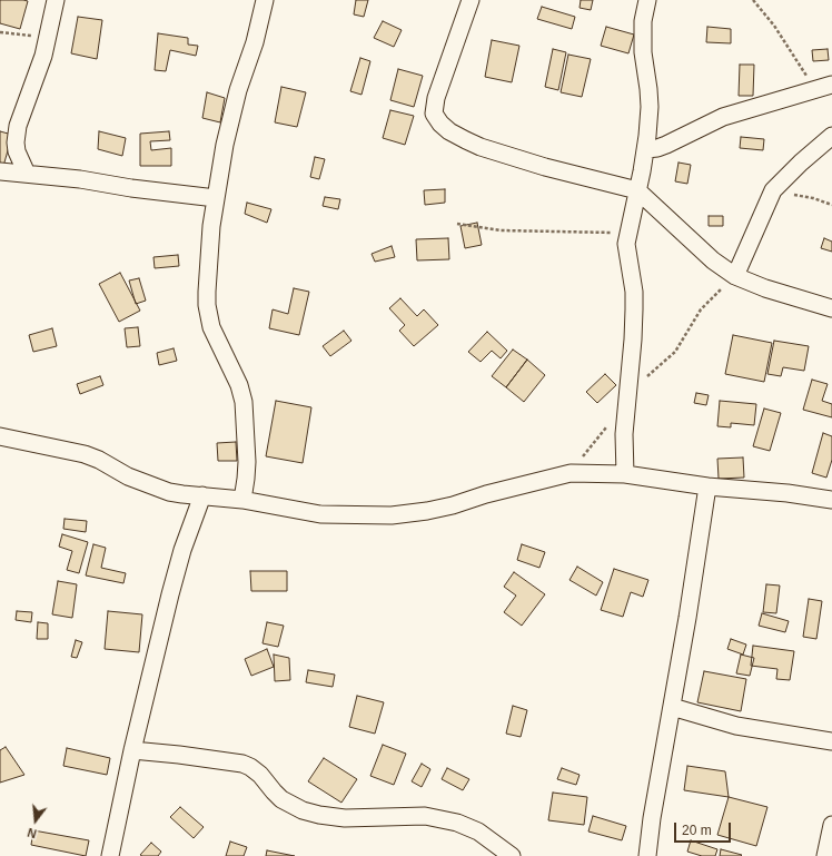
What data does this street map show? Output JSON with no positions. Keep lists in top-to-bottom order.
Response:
{
  "scale_bar": "20 m",
  "north": "bottom"
}
